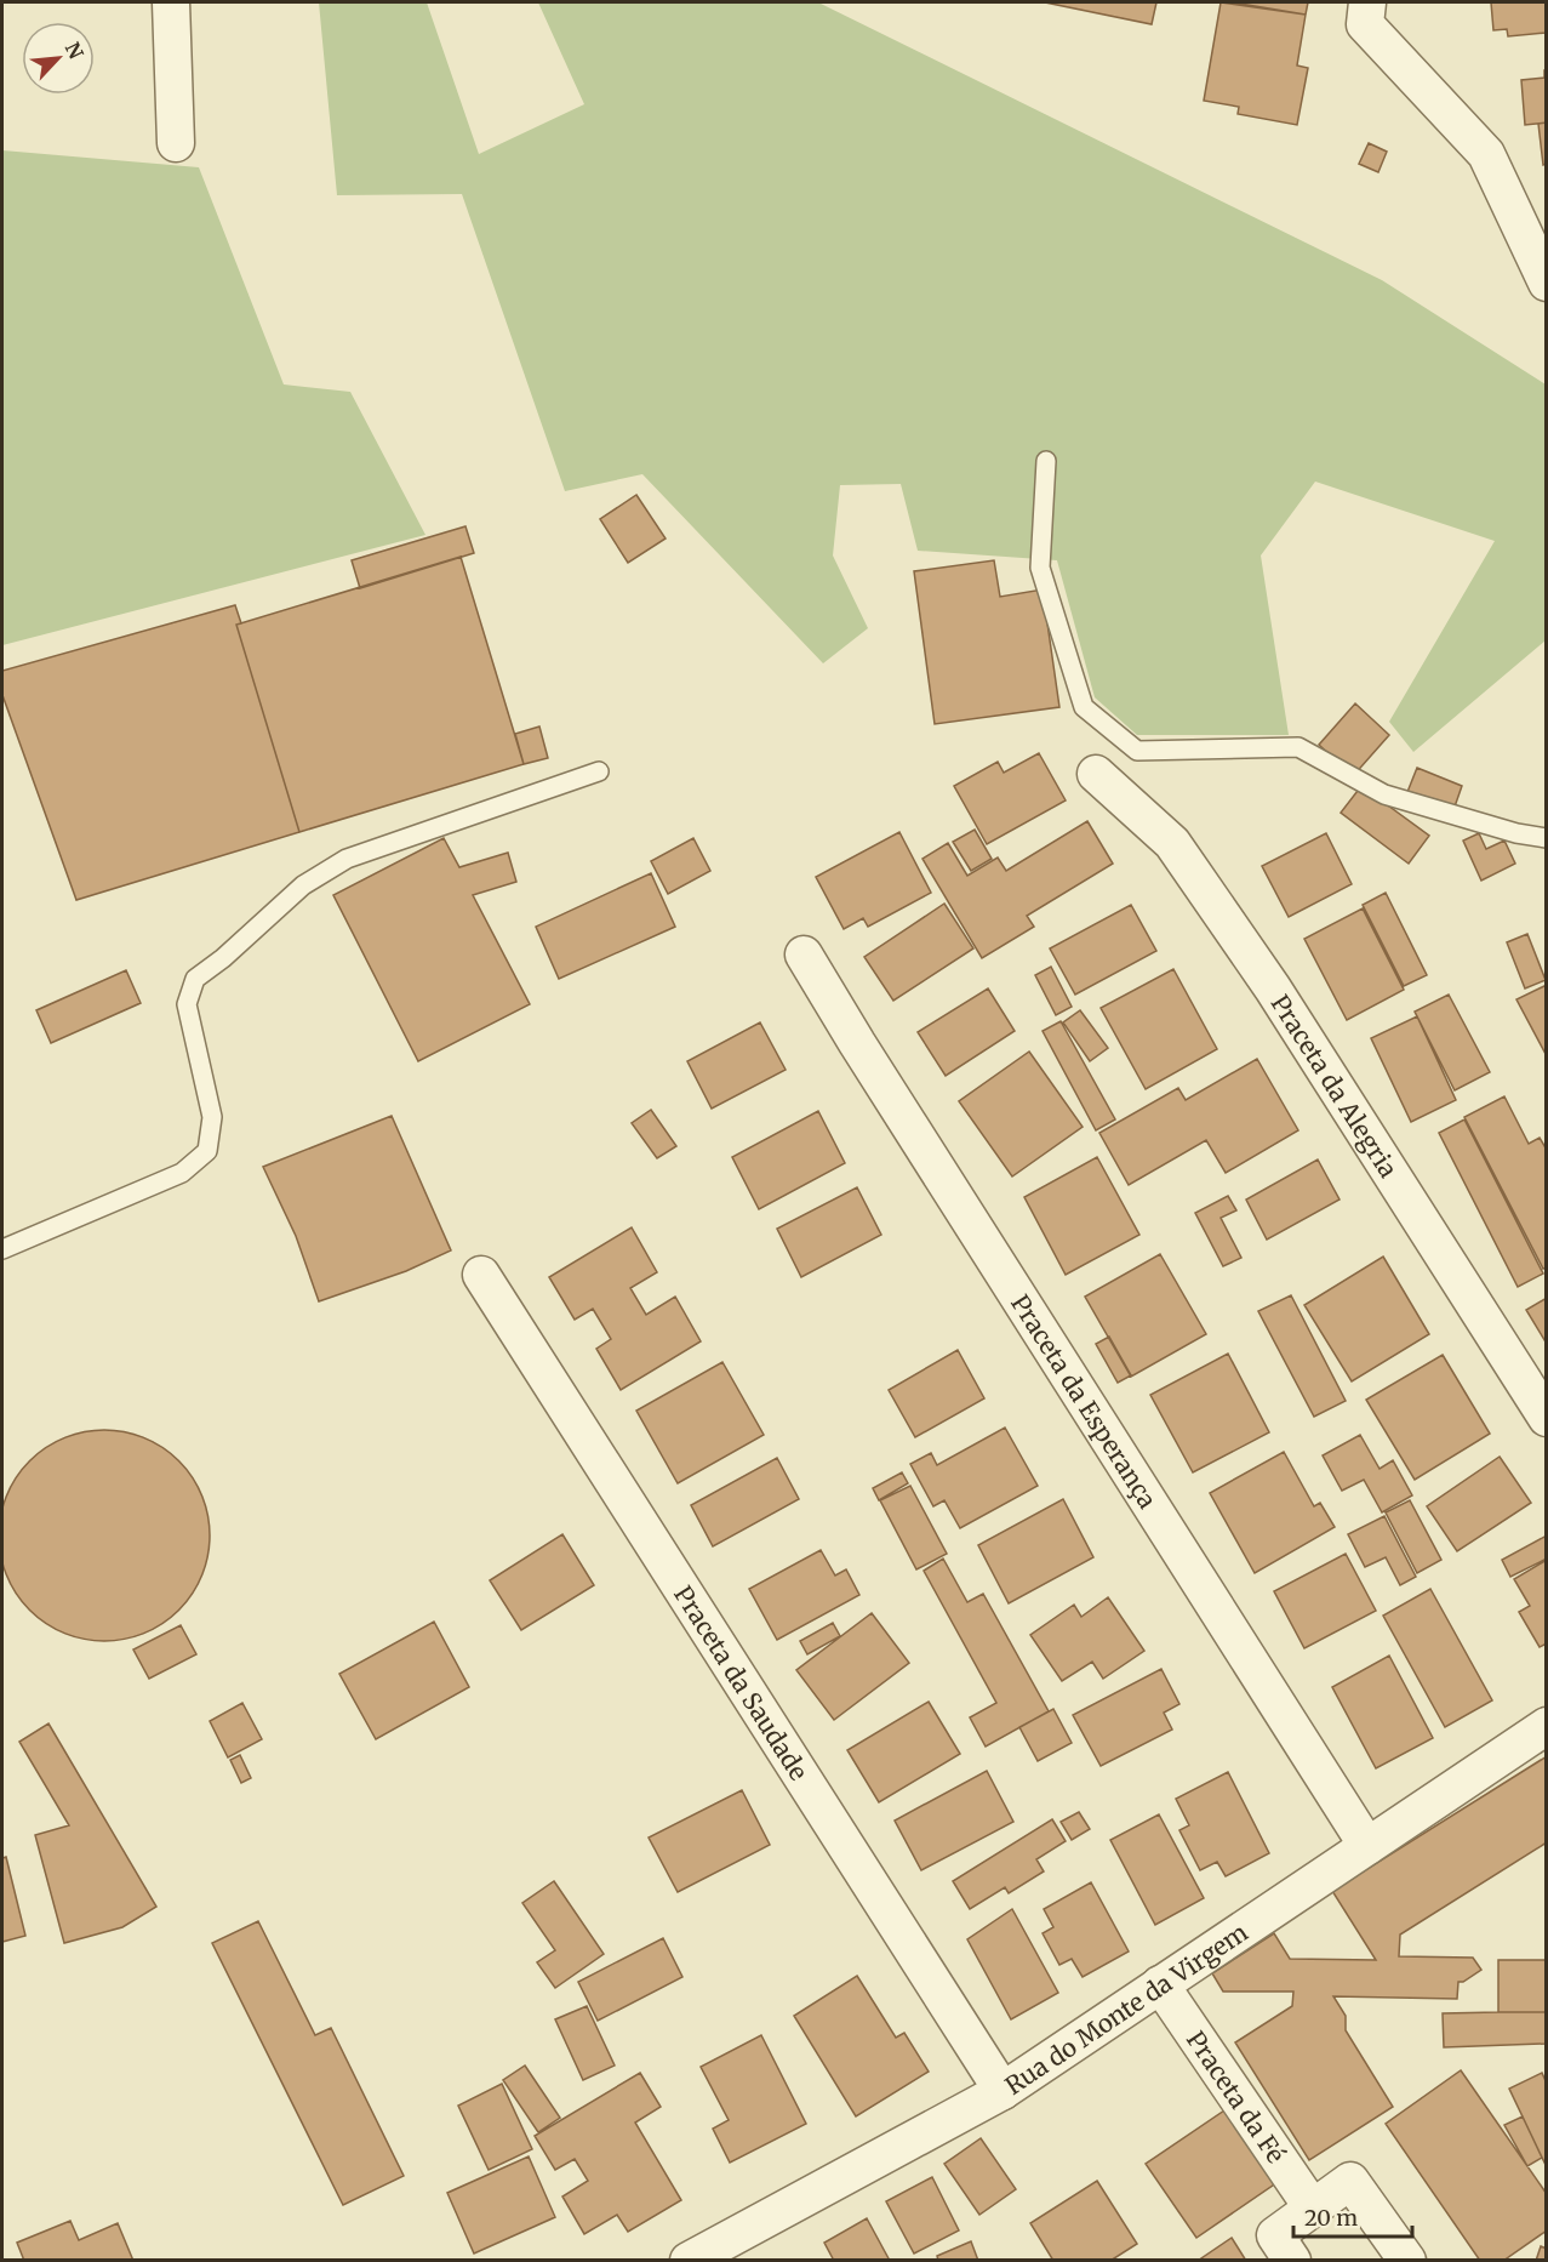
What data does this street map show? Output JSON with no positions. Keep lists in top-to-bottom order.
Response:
{
  "streets": {
    "street": [
      "Praceta da Alegria",
      "Praceta da Esperança",
      "Praceta da Saudade",
      "Rua do Monte da Virgem",
      "Praceta da Fé"
    ]
  },
  "crossings": [
    ["Praceta da Esperança", "Rua do Monte da Virgem"],
    ["Praceta da Saudade", "Rua do Monte da Virgem"],
    ["Rua do Monte da Virgem", "Praceta da Fé"]
  ],
  "scale_bar": "20 m",
  "north": "top right"
}
